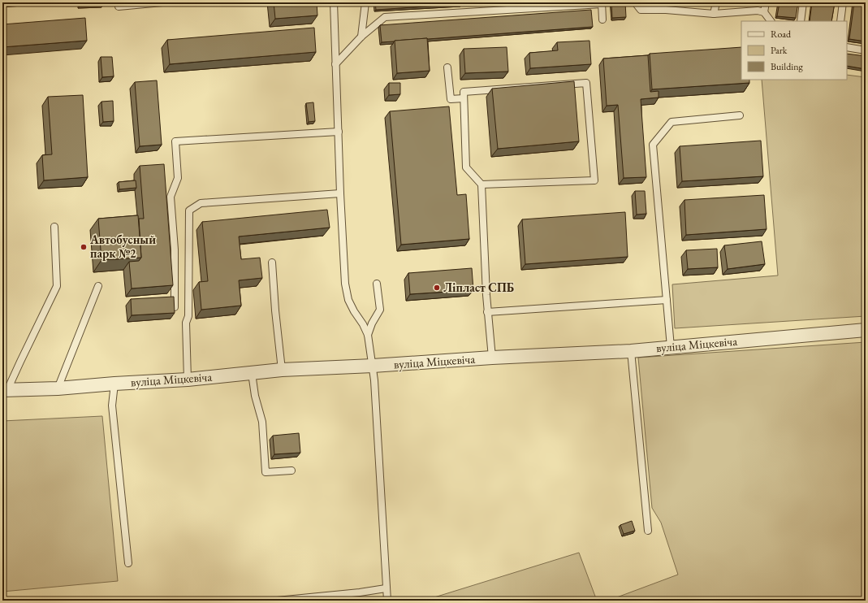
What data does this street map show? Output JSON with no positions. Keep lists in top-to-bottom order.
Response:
{
  "streets": {
    "street": ["вуліца Міцкевіча"]
  },
  "places": ["Автобусный парк №2", "Ліпласт СПБ"],
  "legend": ["Road", "Park", "Building"]
}
